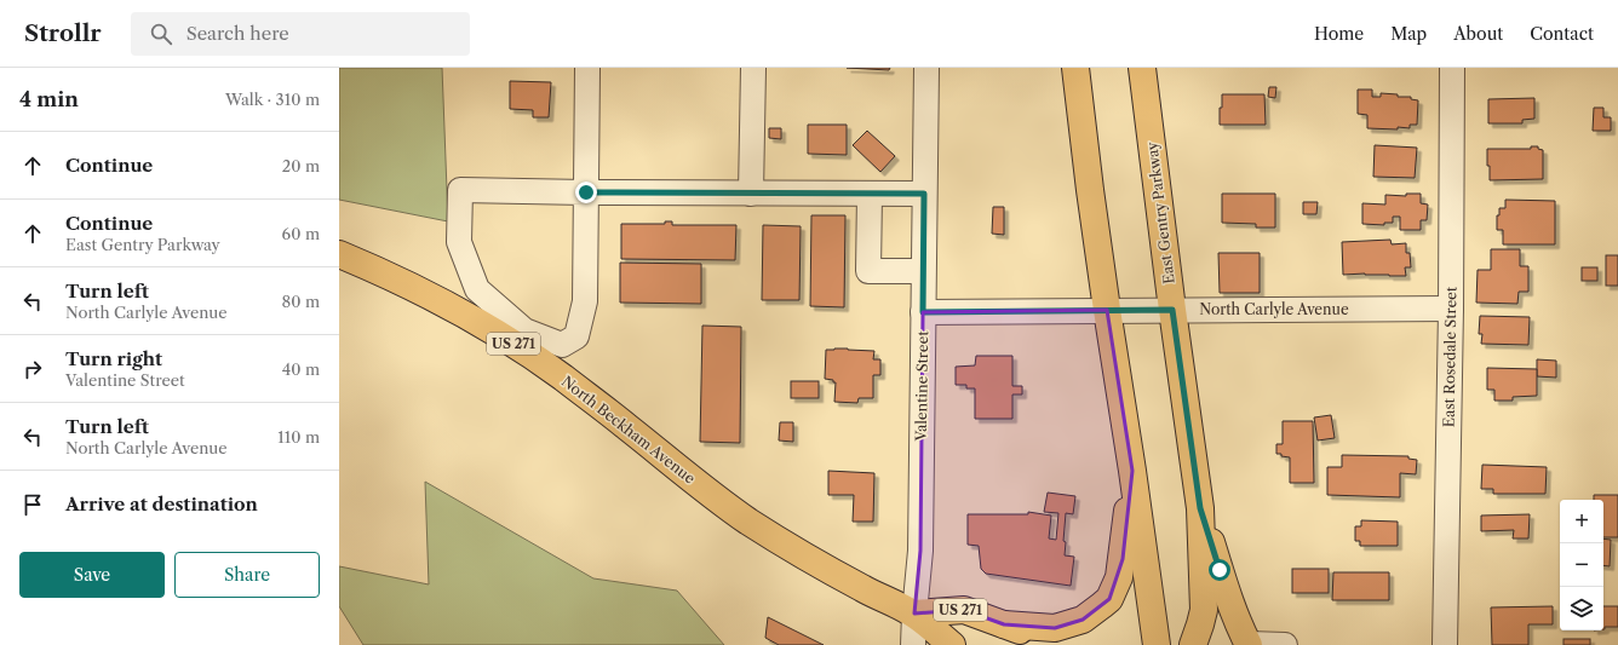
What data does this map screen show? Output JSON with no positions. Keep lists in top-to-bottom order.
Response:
{
  "streets": {
    "main road": ["East Gentry Parkway", "US 271", "North Beckham Avenue"],
    "street": ["North Carlyle Avenue", "East Rosedale Street", "Valentine Street"]
  },
  "crossings": [
    ["East Gentry Parkway", "North Carlyle Avenue"],
    ["North Carlyle Avenue", "East Rosedale Street"],
    ["North Carlyle Avenue", "Valentine Street"],
    ["US 271", "Valentine Street"],
    ["US 271", "North Beckham Avenue"],
    ["Valentine Street", "North Beckham Avenue"]
  ],
  "page": {
    "header": "Strollr",
    "search": "Search here",
    "nav": [
      "Home",
      "Map",
      "About",
      "Contact"
    ],
    "heading": ["4 min", "Walk · 310 m"],
    "list": [
      ["Continue", "20 m"],
      ["Continue", "East Gentry Parkway", "60 m"],
      ["Turn left", "North Carlyle Avenue", "80 m"],
      ["Turn right", "Valentine Street", "40 m"],
      ["Turn left", "North Carlyle Avenue", "110 m"],
      "Arrive at destination"
    ],
    "map_buttons": ["+", "−"],
    "buttons": ["Save", "Share"]
  }
}
